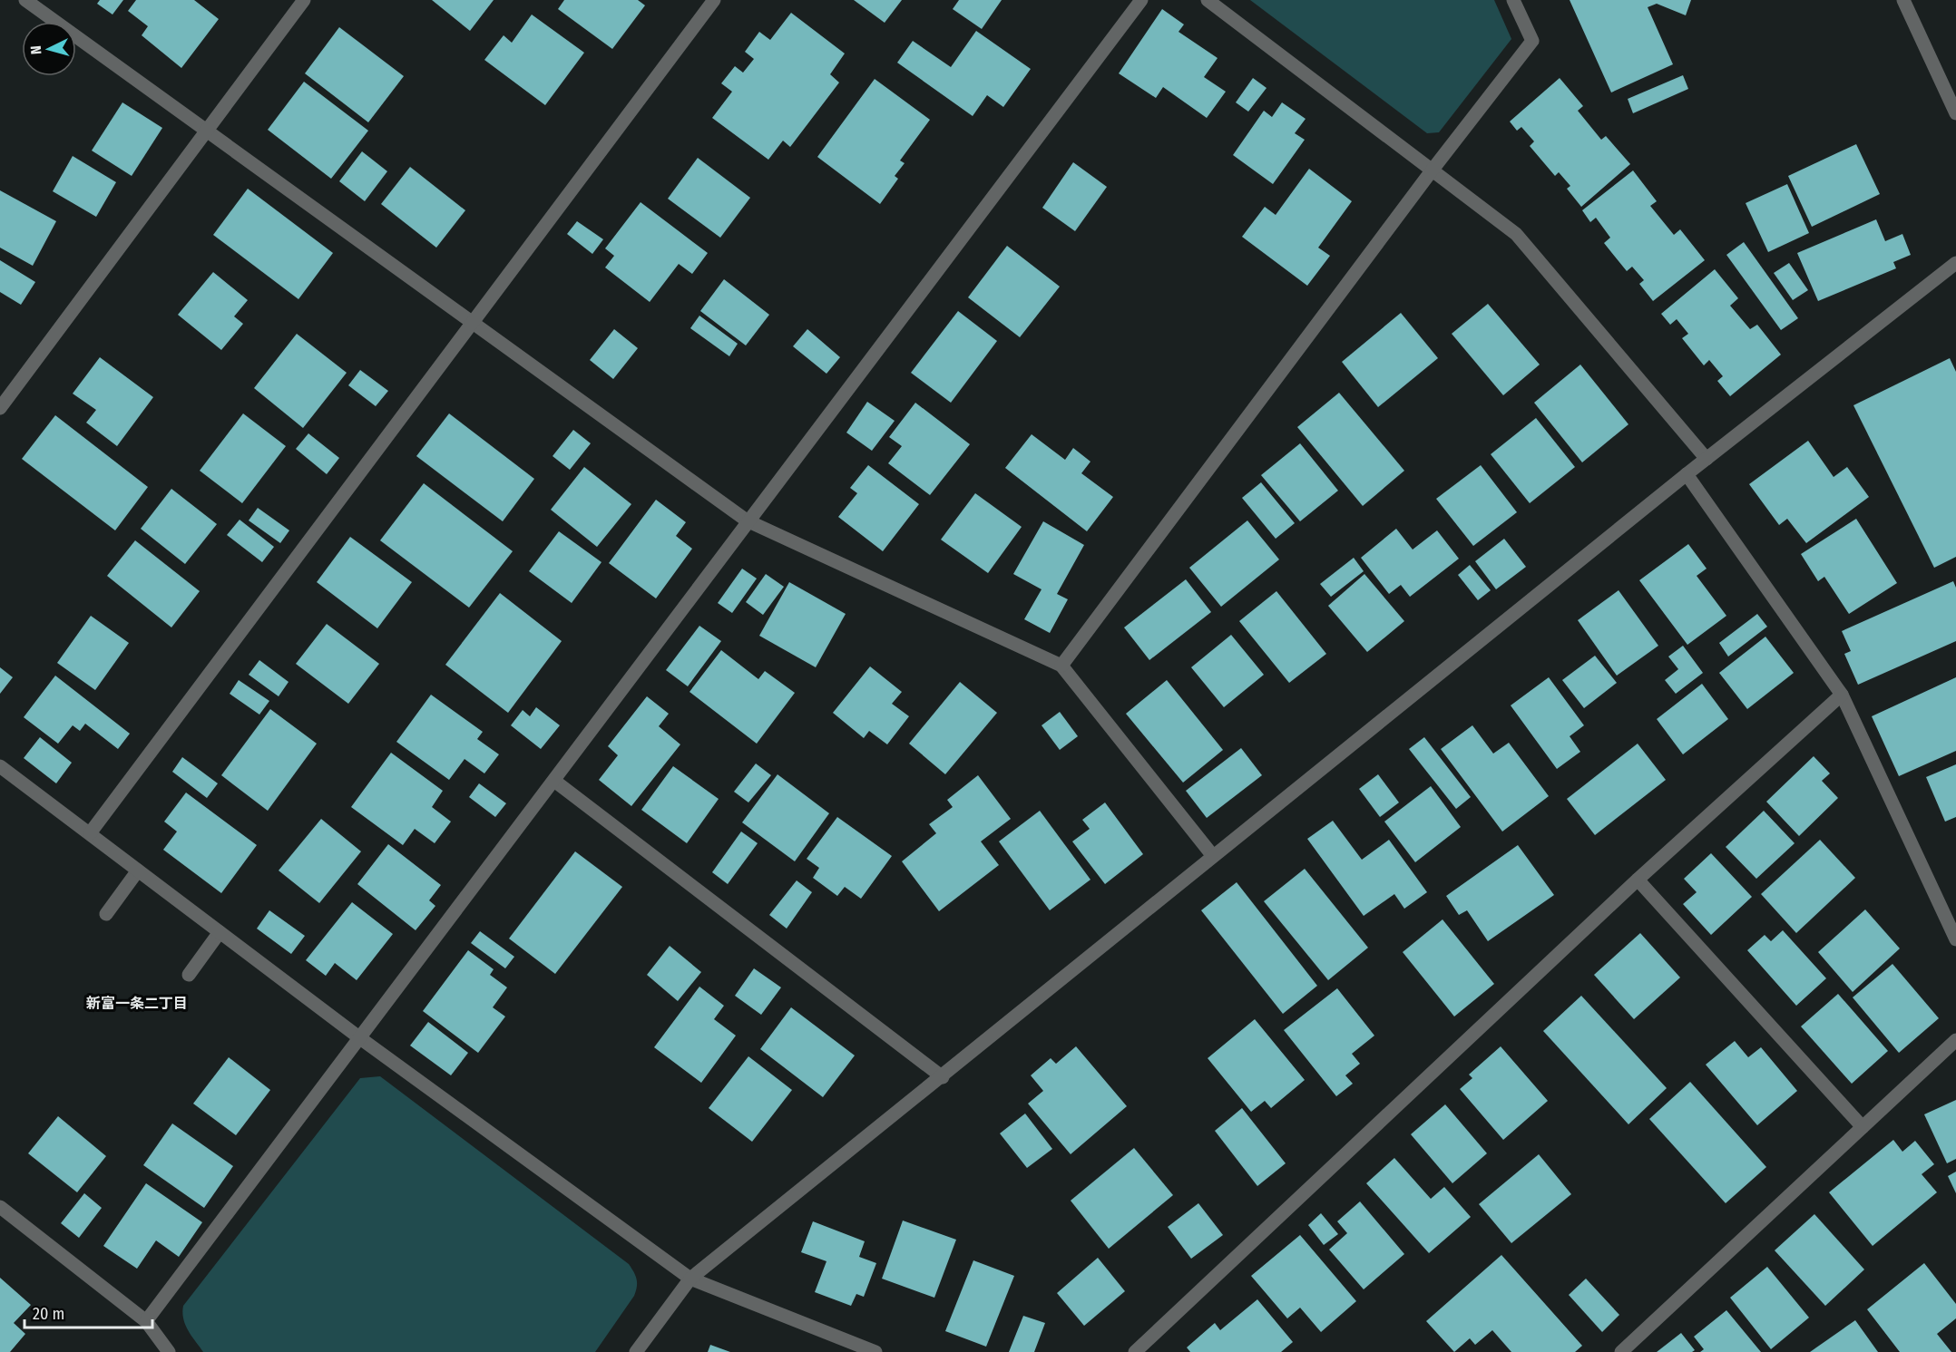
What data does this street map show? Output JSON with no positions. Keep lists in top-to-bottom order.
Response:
{
  "districts": ["新富一条二丁目"],
  "scale_bar": "20 m",
  "north": "left"
}
